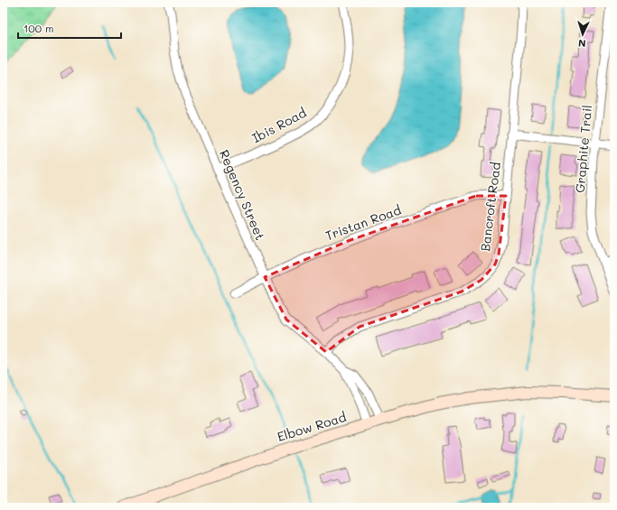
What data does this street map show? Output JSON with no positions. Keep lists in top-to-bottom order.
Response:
{
  "streets": {
    "main road": ["Elbow Road"],
    "street": [
      "Ibis Road",
      "Graphite Trail",
      "Regency Street",
      "Bancroft Road",
      "Tristan Road"
    ]
  },
  "crossings": [
    ["Ibis Road", "Regency Street"],
    ["Regency Street", "Bancroft Road"],
    ["Regency Street", "Tristan Road"],
    ["Regency Street", "Elbow Road"],
    ["Bancroft Road", "Tristan Road"]
  ],
  "scale_bar": "100 m",
  "north": "bottom"
}
